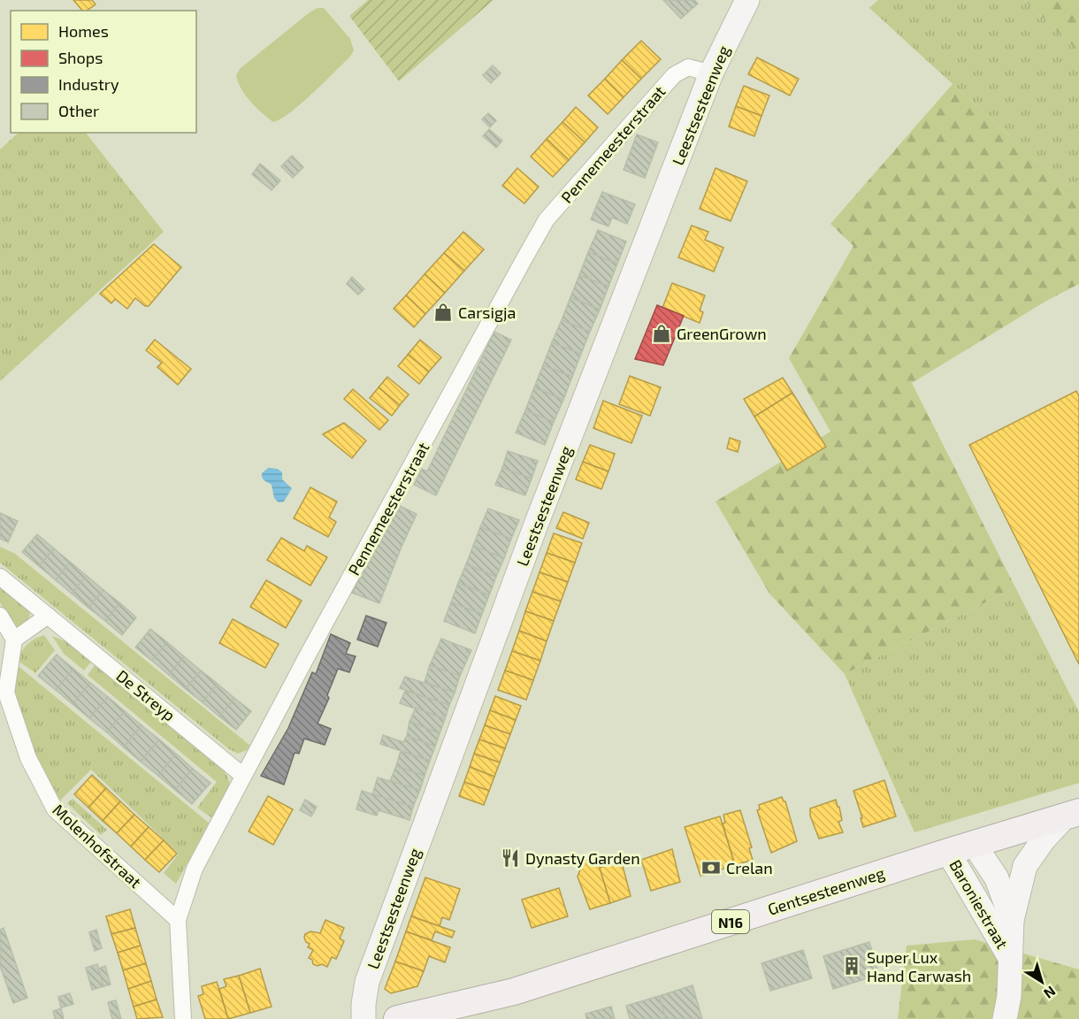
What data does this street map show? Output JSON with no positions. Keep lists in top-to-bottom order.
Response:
{
  "streets": {
    "main road": ["Gentsesteenweg", "N16"],
    "street": [
      "Leestsesteenweg",
      "Pennemeesterstraat",
      "De Streyp",
      "Molenhofstraat",
      "Baroniestraat"
    ]
  },
  "crossings": [
    ["Leestsesteenweg", "Pennemeesterstraat"],
    ["Pennemeesterstraat", "De Streyp"],
    ["Pennemeesterstraat", "Molenhofstraat"],
    ["Gentsesteenweg", "Baroniestraat"]
  ],
  "places": {
    "shop": ["Carsigja", "GreenGrown"],
    "restaurant": ["Dynasty Garden"],
    "bank": ["Crelan"],
    "building": ["Super Lux Hand Carwash"]
  },
  "legend": [
    "Homes",
    "Shops",
    "Industry",
    "Other"
  ],
  "north": "bottom right"
}
